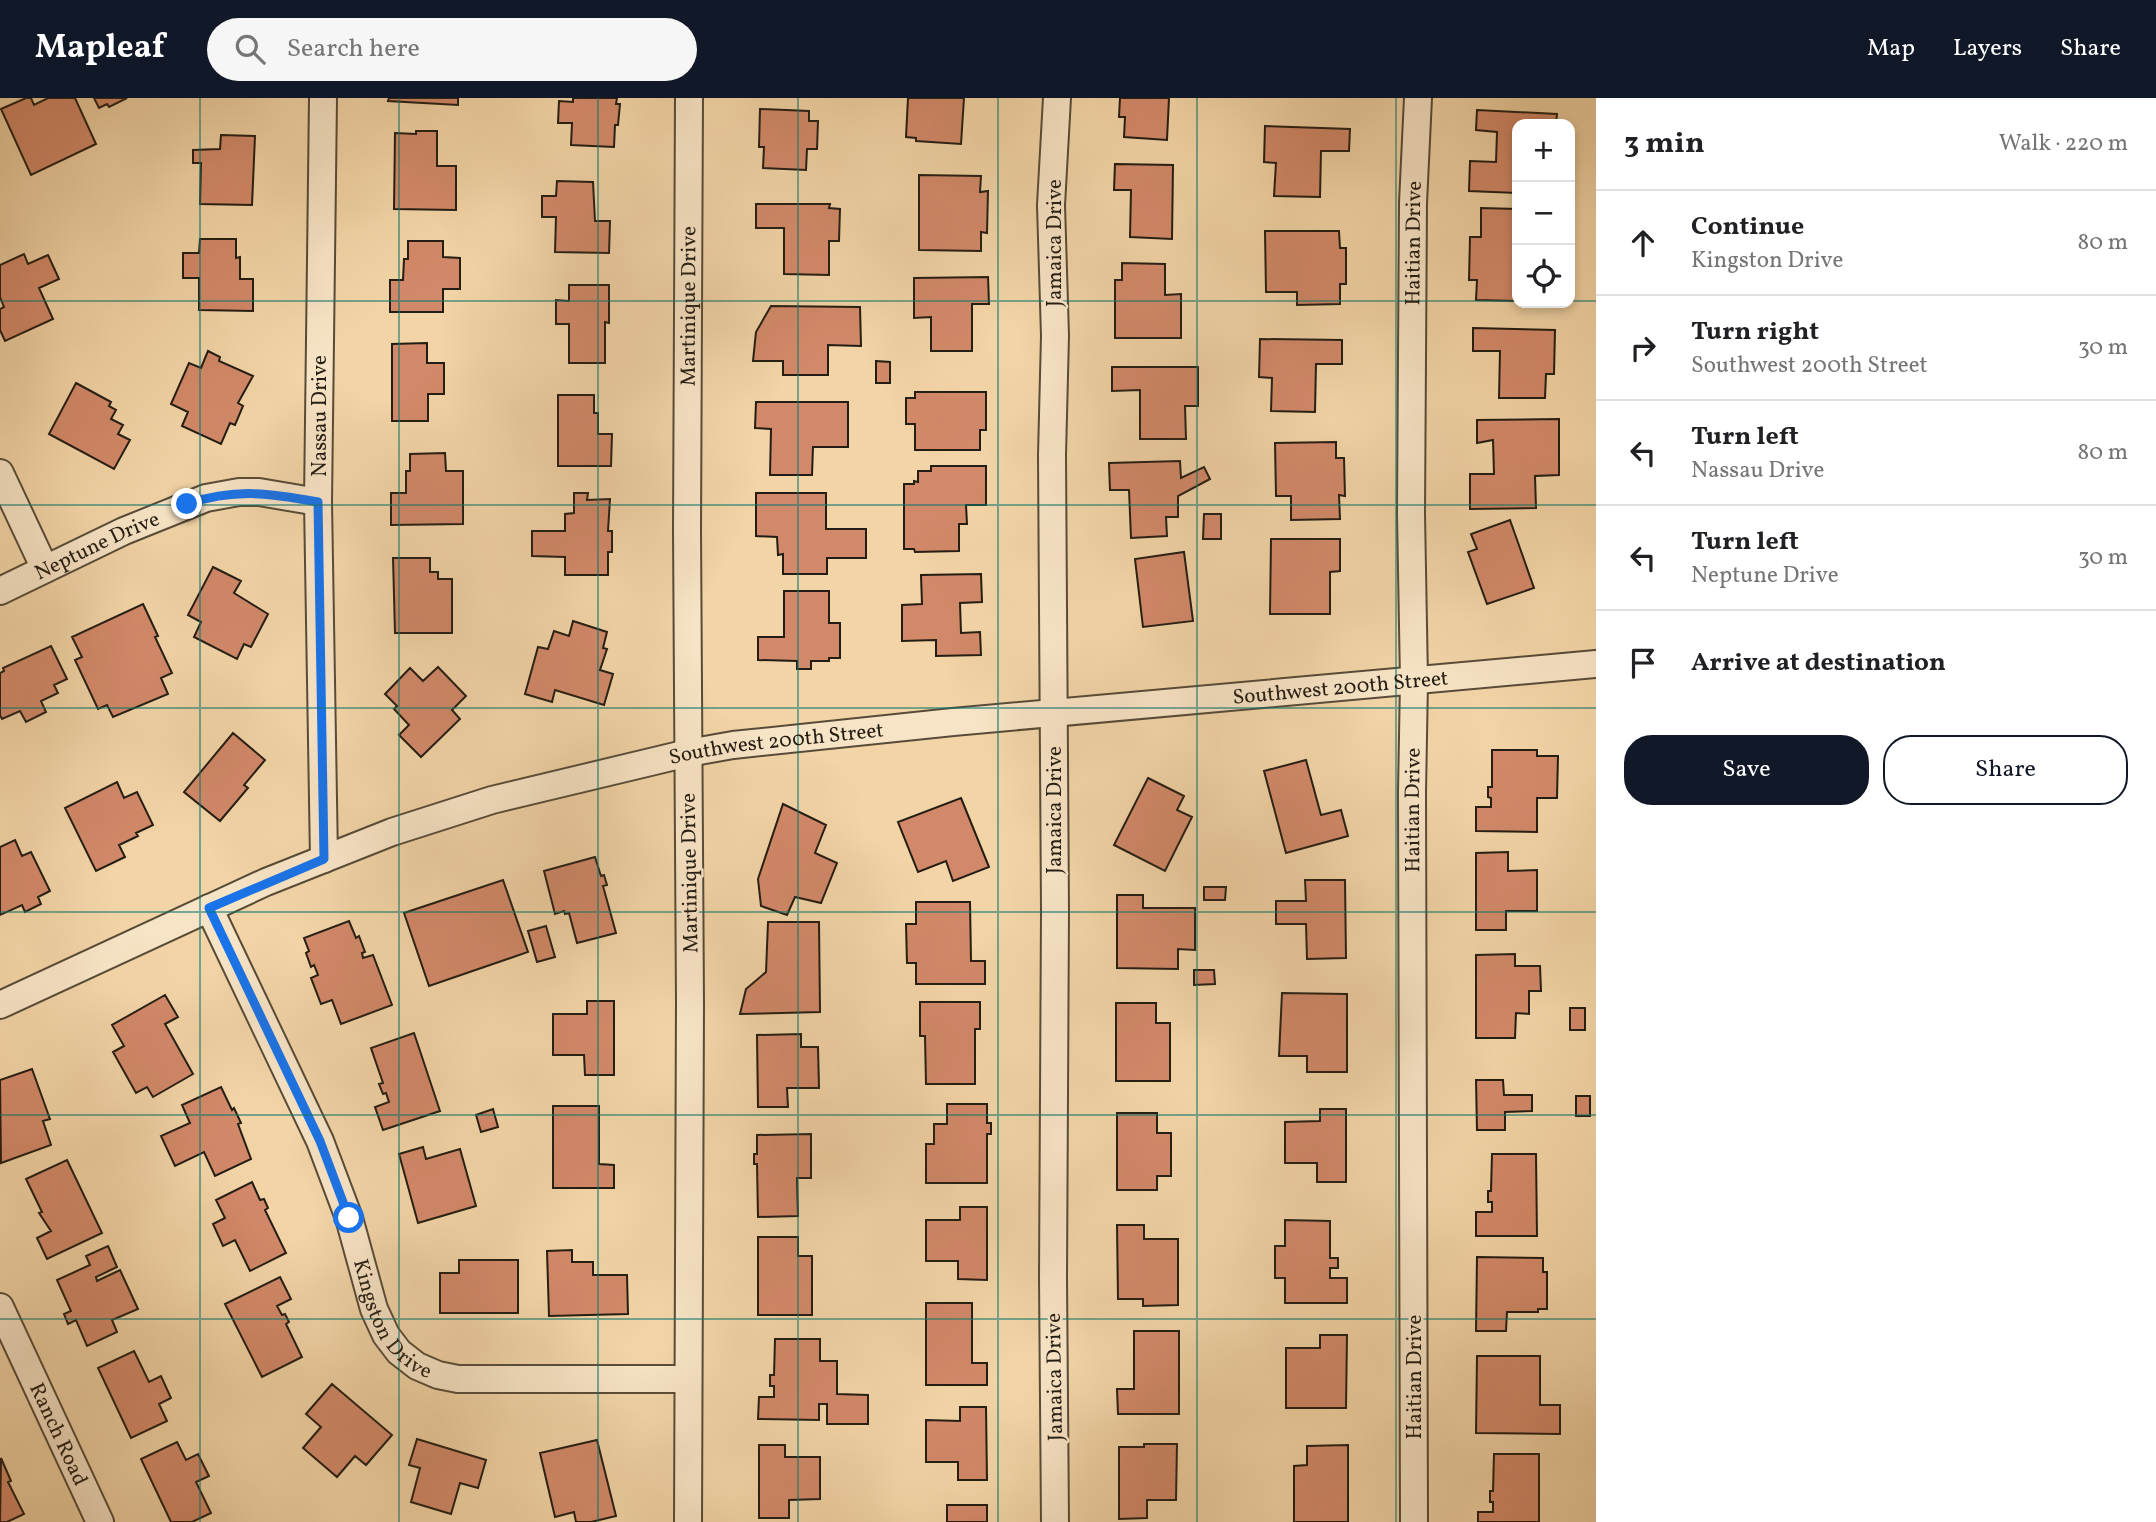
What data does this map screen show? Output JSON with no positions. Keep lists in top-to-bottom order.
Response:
{
  "streets": {
    "street": [
      "Jamaica Drive",
      "Haitian Drive",
      "Martinique Drive",
      "Nassau Drive",
      "Neptune Drive",
      "Southwest 200th Street",
      "Kingston Drive",
      "Ranch Road"
    ]
  },
  "crossings": [
    ["Jamaica Drive", "Southwest 200th Street"],
    ["Haitian Drive", "Southwest 200th Street"],
    ["Martinique Drive", "Southwest 200th Street"],
    ["Martinique Drive", "Kingston Drive"],
    ["Nassau Drive", "Neptune Drive"],
    ["Nassau Drive", "Southwest 200th Street"],
    ["Southwest 200th Street", "Kingston Drive"]
  ],
  "page": {
    "header": "Mapleaf",
    "search": "Search here",
    "nav": ["Map", "Layers", "Share"],
    "heading": ["3 min", "Walk · 220 m"],
    "map_buttons": ["+", "−"],
    "list": [
      ["Continue", "Kingston Drive", "80 m"],
      ["Turn right", "Southwest 200th Street", "30 m"],
      ["Turn left", "Nassau Drive", "80 m"],
      ["Turn left", "Neptune Drive", "30 m"],
      "Arrive at destination"
    ],
    "buttons": ["Save", "Share"]
  }
}
